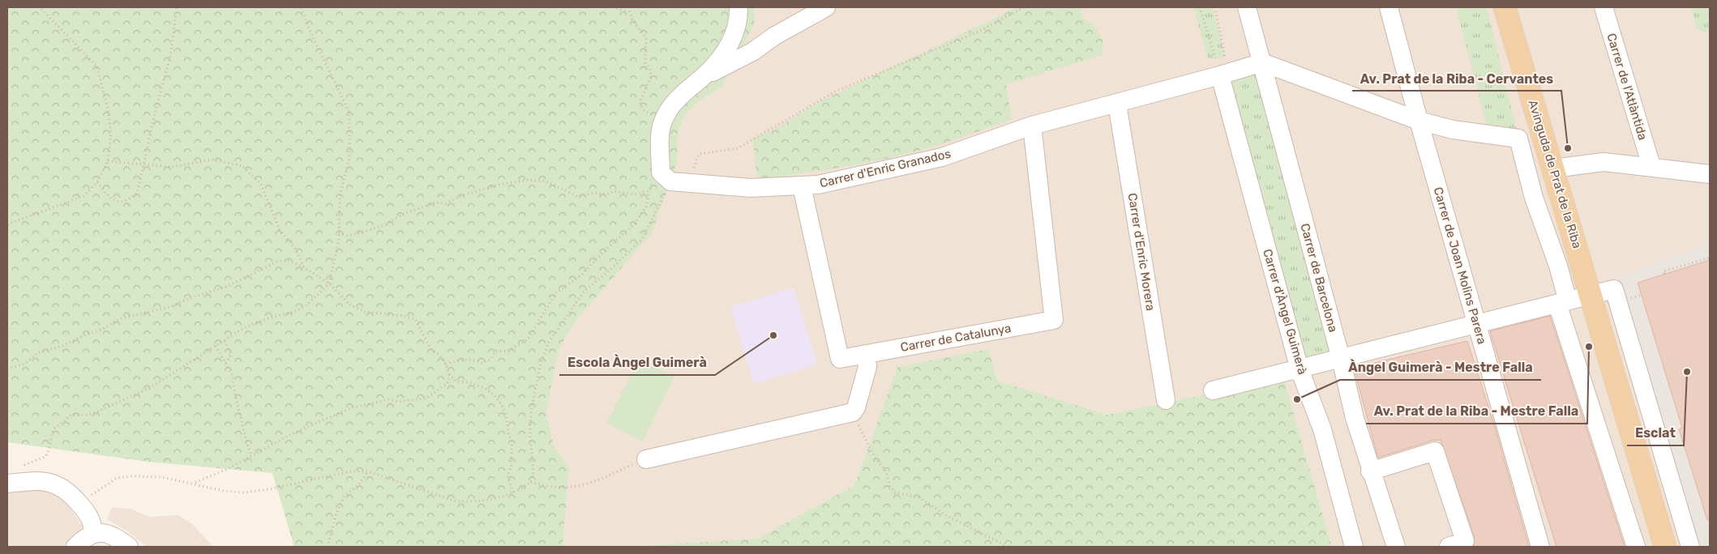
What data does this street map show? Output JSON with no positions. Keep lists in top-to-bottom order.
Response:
{
  "streets": {
    "main road": ["Avinguda de Prat de la Riba"],
    "street": [
      "Carrer de l'Atlàntida",
      "Carrer d'Enric Granados",
      "Carrer d'Enric Morera",
      "Carrer de Joan Molins Parera",
      "Carrer de Barcelona",
      "Carrer d'Àngel Guimerà",
      "Carrer de Catalunya"
    ]
  },
  "crossings": [
    ["Carrer d'Enric Granados", "Carrer d'Enric Morera"],
    ["Carrer d'Enric Granados", "Carrer de Barcelona"],
    ["Carrer d'Enric Granados", "Carrer d'Àngel Guimerà"],
    ["Carrer d'Enric Granados", "Carrer de Catalunya"]
  ],
  "places": [
    "Av. Prat de la Riba - Cervantes",
    "Escola Àngel Guimerà",
    "Av. Prat de la Riba - Mestre Falla",
    "Esclat",
    "Àngel Guimerà - Mestre Falla"
  ]
}
